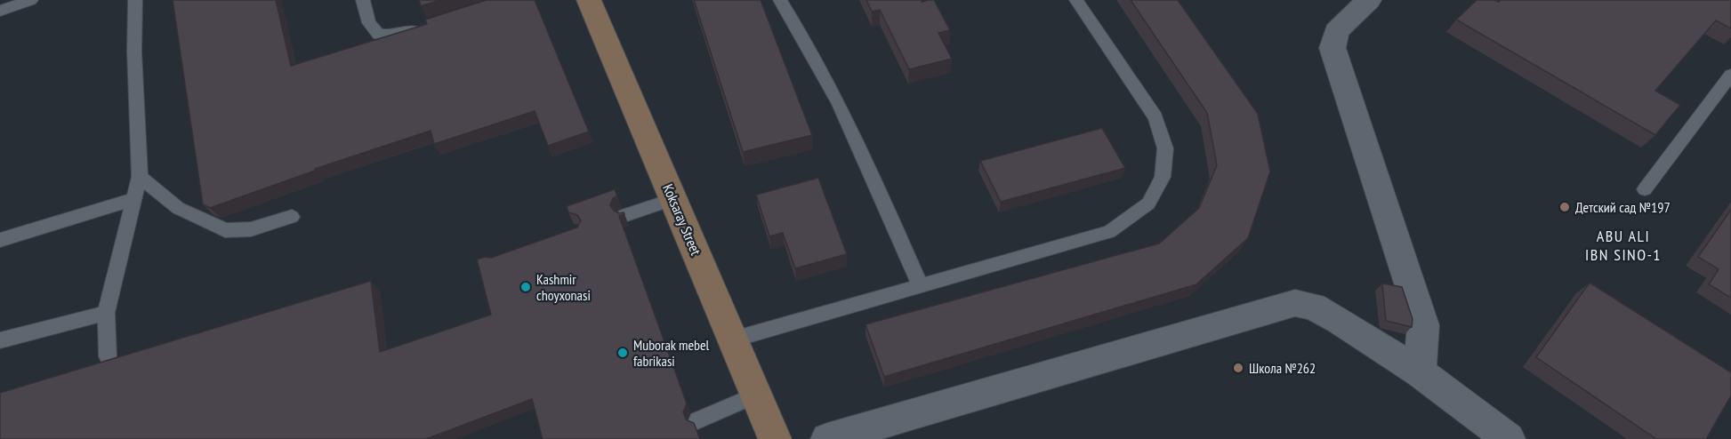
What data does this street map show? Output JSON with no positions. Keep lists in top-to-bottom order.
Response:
{
  "streets": {
    "street": ["Koksaray Street"]
  },
  "districts": ["ABU ALI IBN SINO-1"],
  "places": [
    "Детский сад №197",
    "Kashmir choyxonasi",
    "Muborak mebel fabrikasi",
    "Школа №262"
  ]
}
